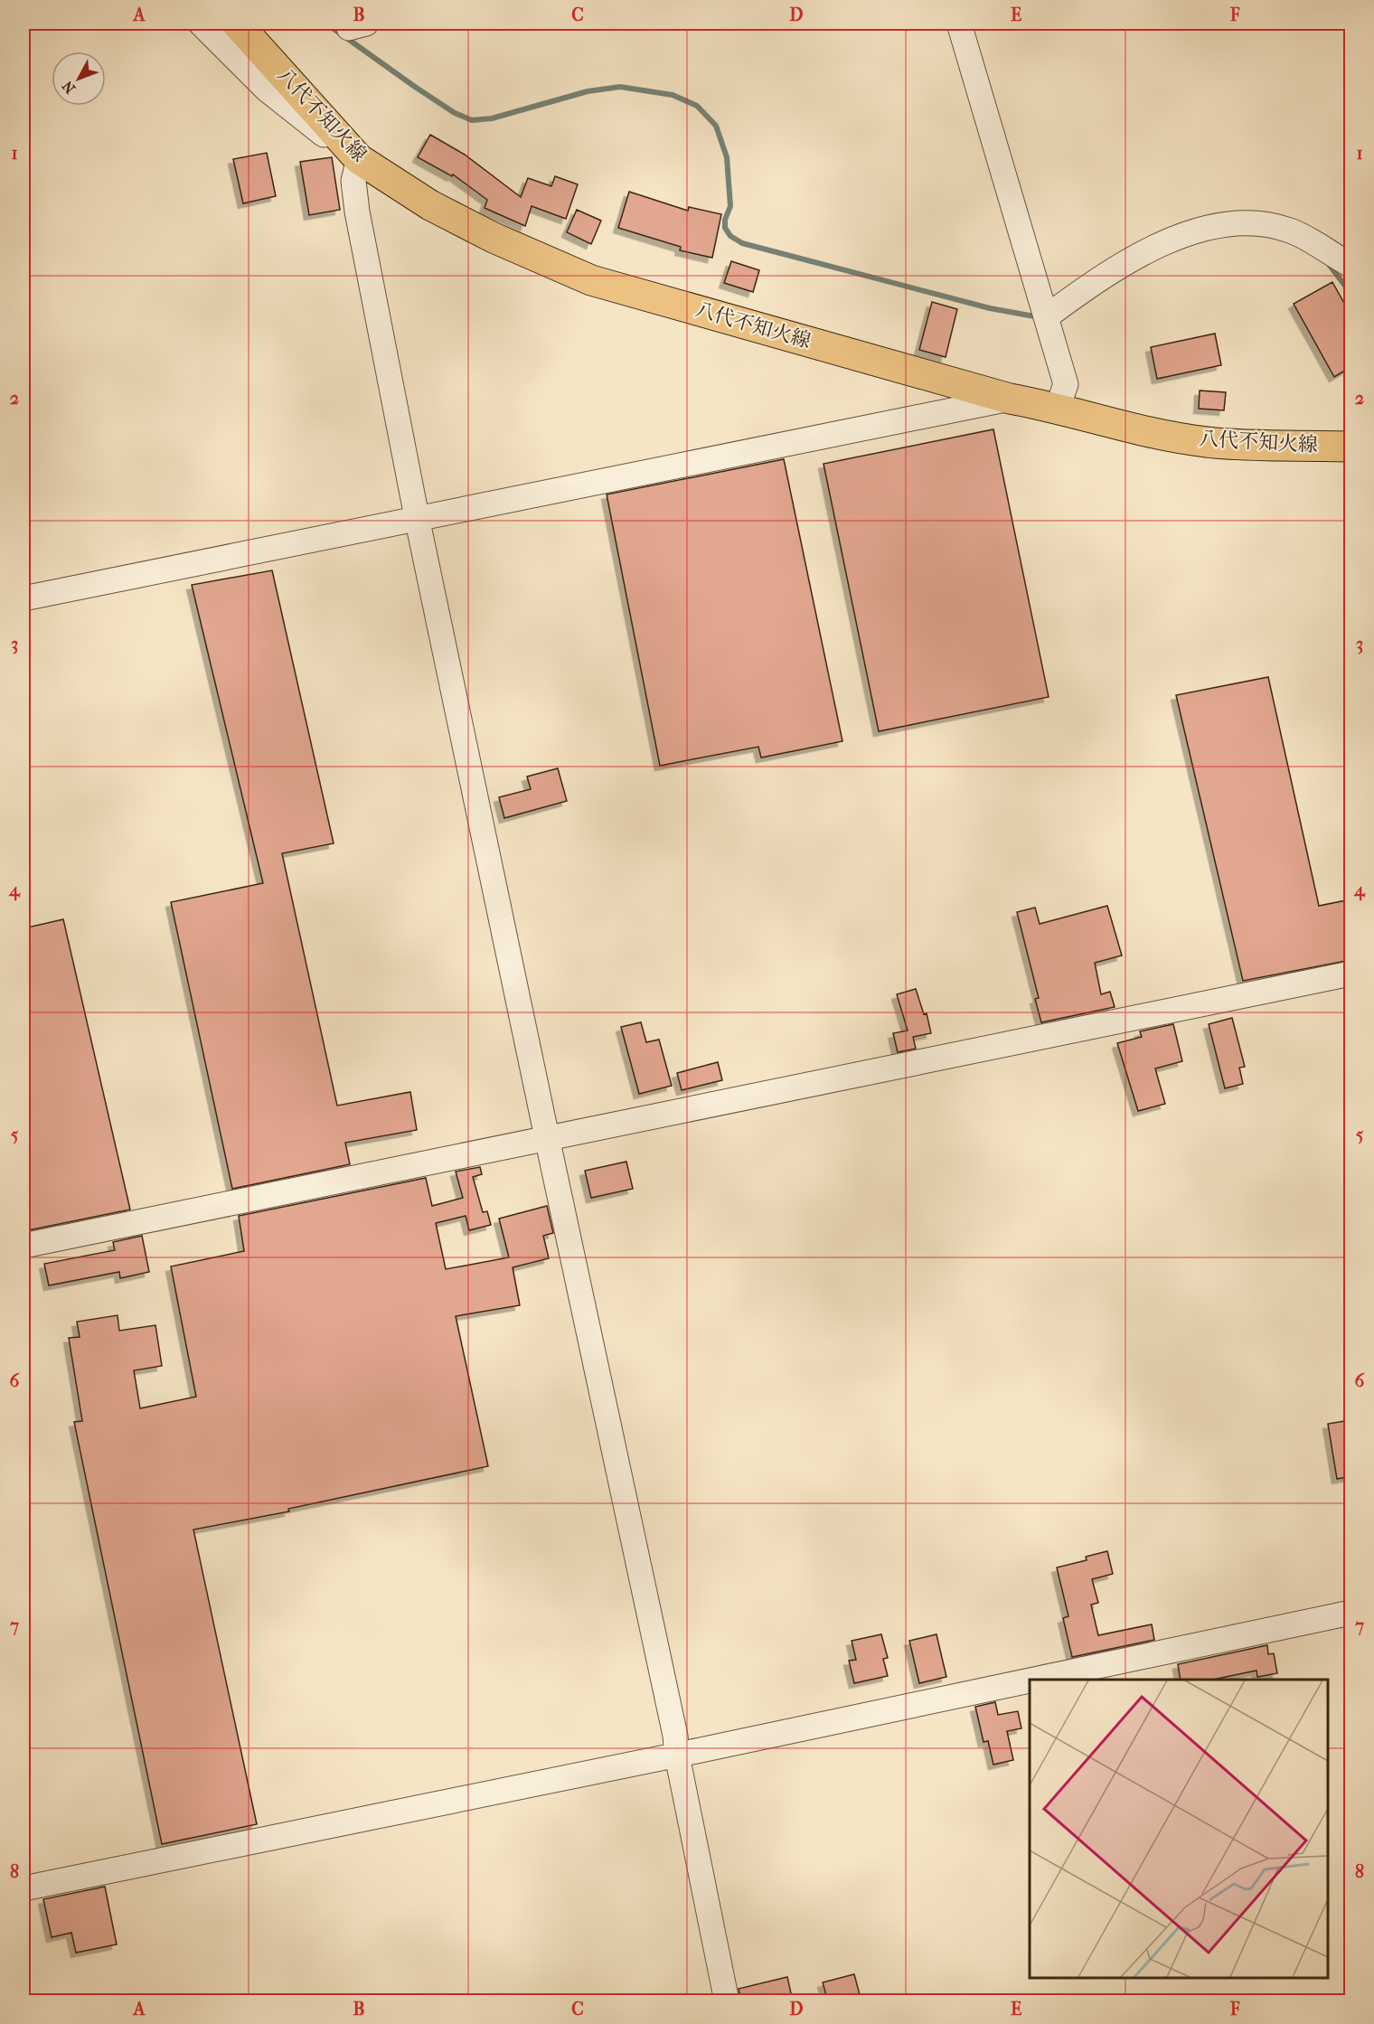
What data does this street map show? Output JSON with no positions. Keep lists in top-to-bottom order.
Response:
{
  "streets": {
    "main road": ["八代不知火線"]
  },
  "north": "bottom left",
  "grid": {
    "columns": [
      "A",
      "B",
      "C",
      "D",
      "E",
      "F"
    ],
    "rows": [
      "1",
      "2",
      "3",
      "4",
      "5",
      "6",
      "7",
      "8"
    ]
  }
}
